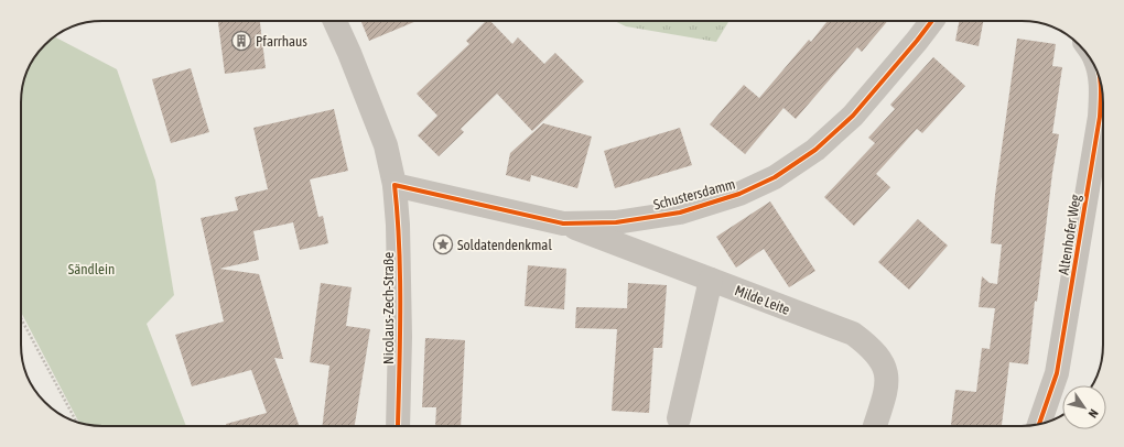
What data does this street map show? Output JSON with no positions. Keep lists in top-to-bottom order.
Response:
{
  "streets": {
    "street": [
      "Schustersdamm",
      "Altenhofer Weg",
      "Milde Leite",
      "Nicolaus-Zech-Straße"
    ]
  },
  "crossings": [
    ["Schustersdamm", "Milde Leite"],
    ["Schustersdamm", "Nicolaus-Zech-Straße"]
  ],
  "parks": ["Sändlein"],
  "places": {
    "building": ["Pfarrhaus"],
    "place": ["Soldatendenkmal"]
  },
  "north": "bottom right"
}
